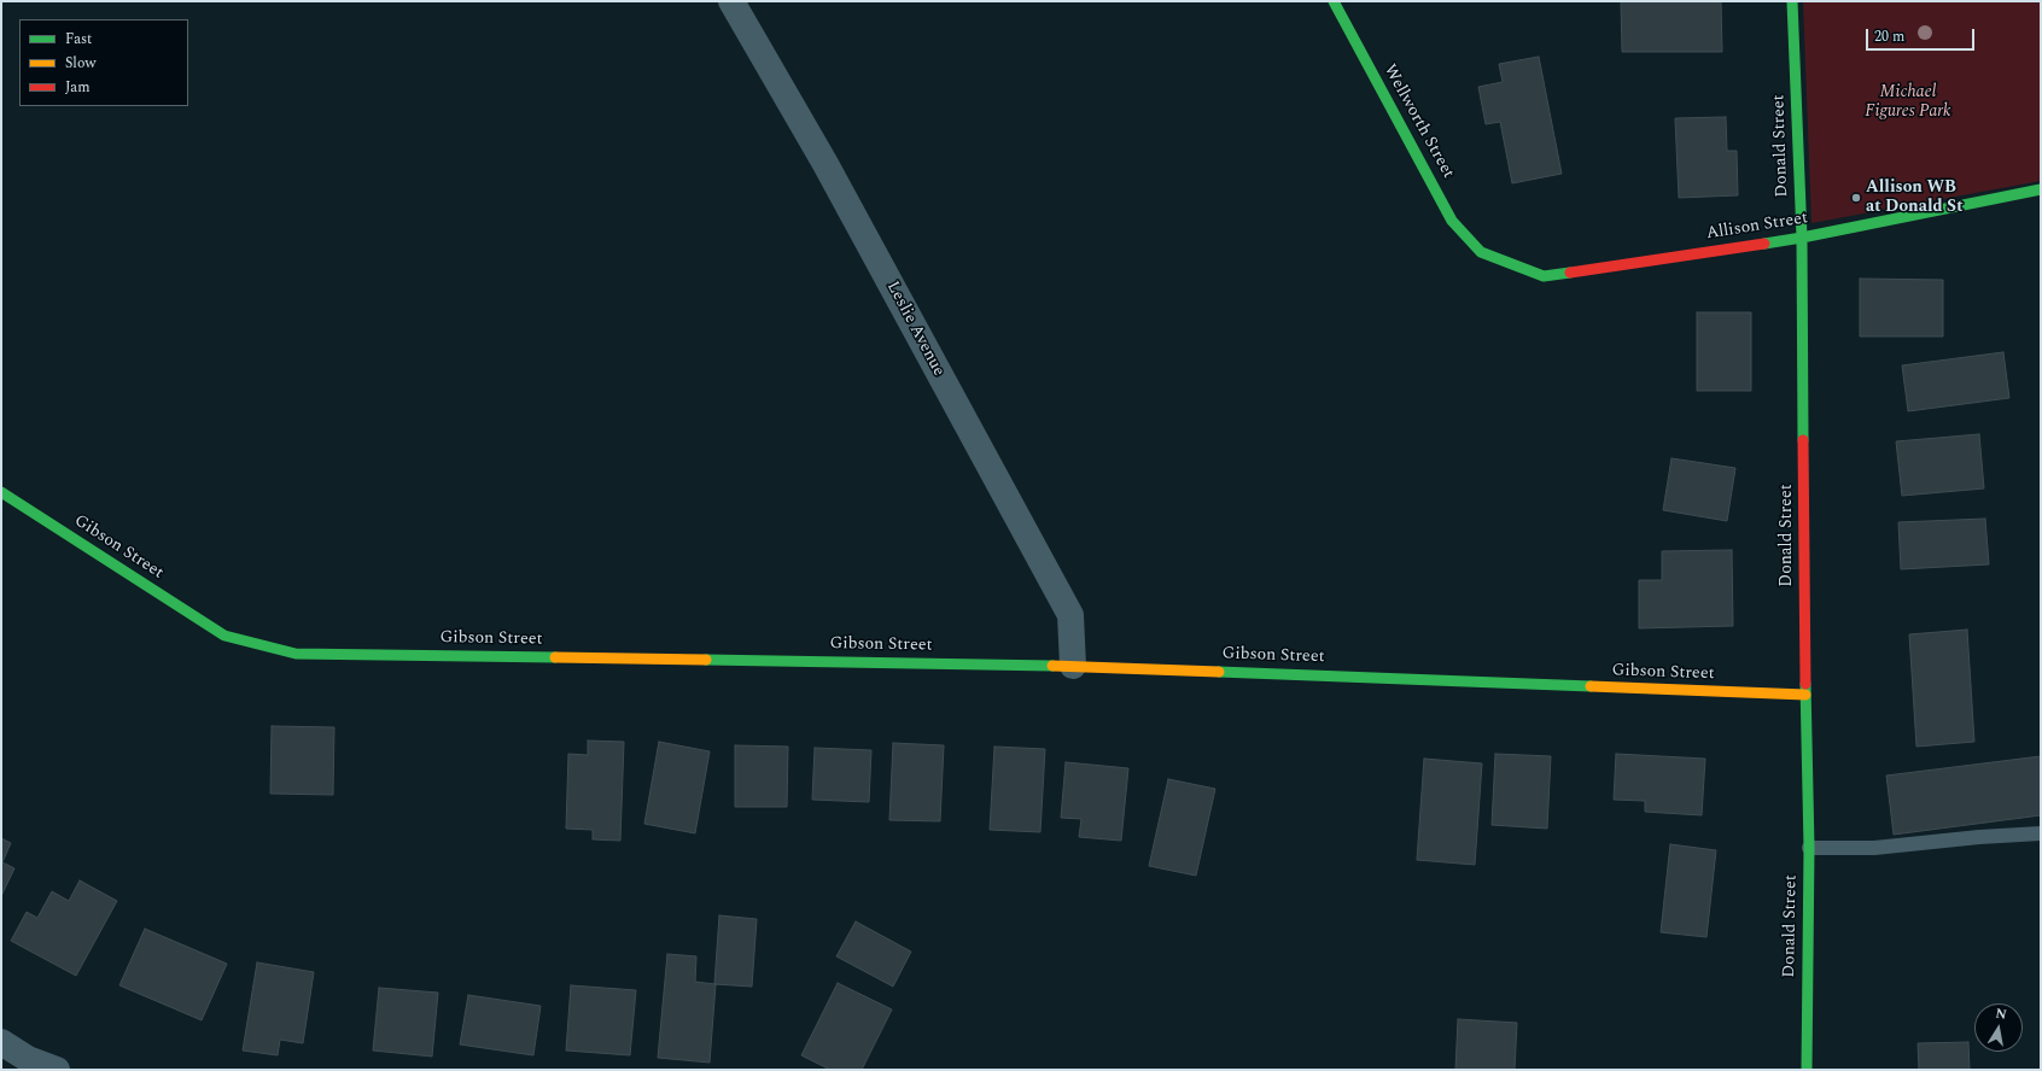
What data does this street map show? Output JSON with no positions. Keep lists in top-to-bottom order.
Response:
{
  "streets": {
    "street": [
      "Wellworth Street",
      "Donald Street",
      "Allison Street",
      "Leslie Avenue",
      "Gibson Street"
    ]
  },
  "crossings": [
    ["Wellworth Street", "Allison Street"],
    ["Donald Street", "Allison Street"],
    ["Donald Street", "Gibson Street"],
    ["Leslie Avenue", "Gibson Street"]
  ],
  "parks": ["Michael Figures Park"],
  "places": ["Allison WB at Donald St"],
  "legend": ["Fast", "Slow", "Jam"],
  "scale_bar": "20 m",
  "north": "top"
}
